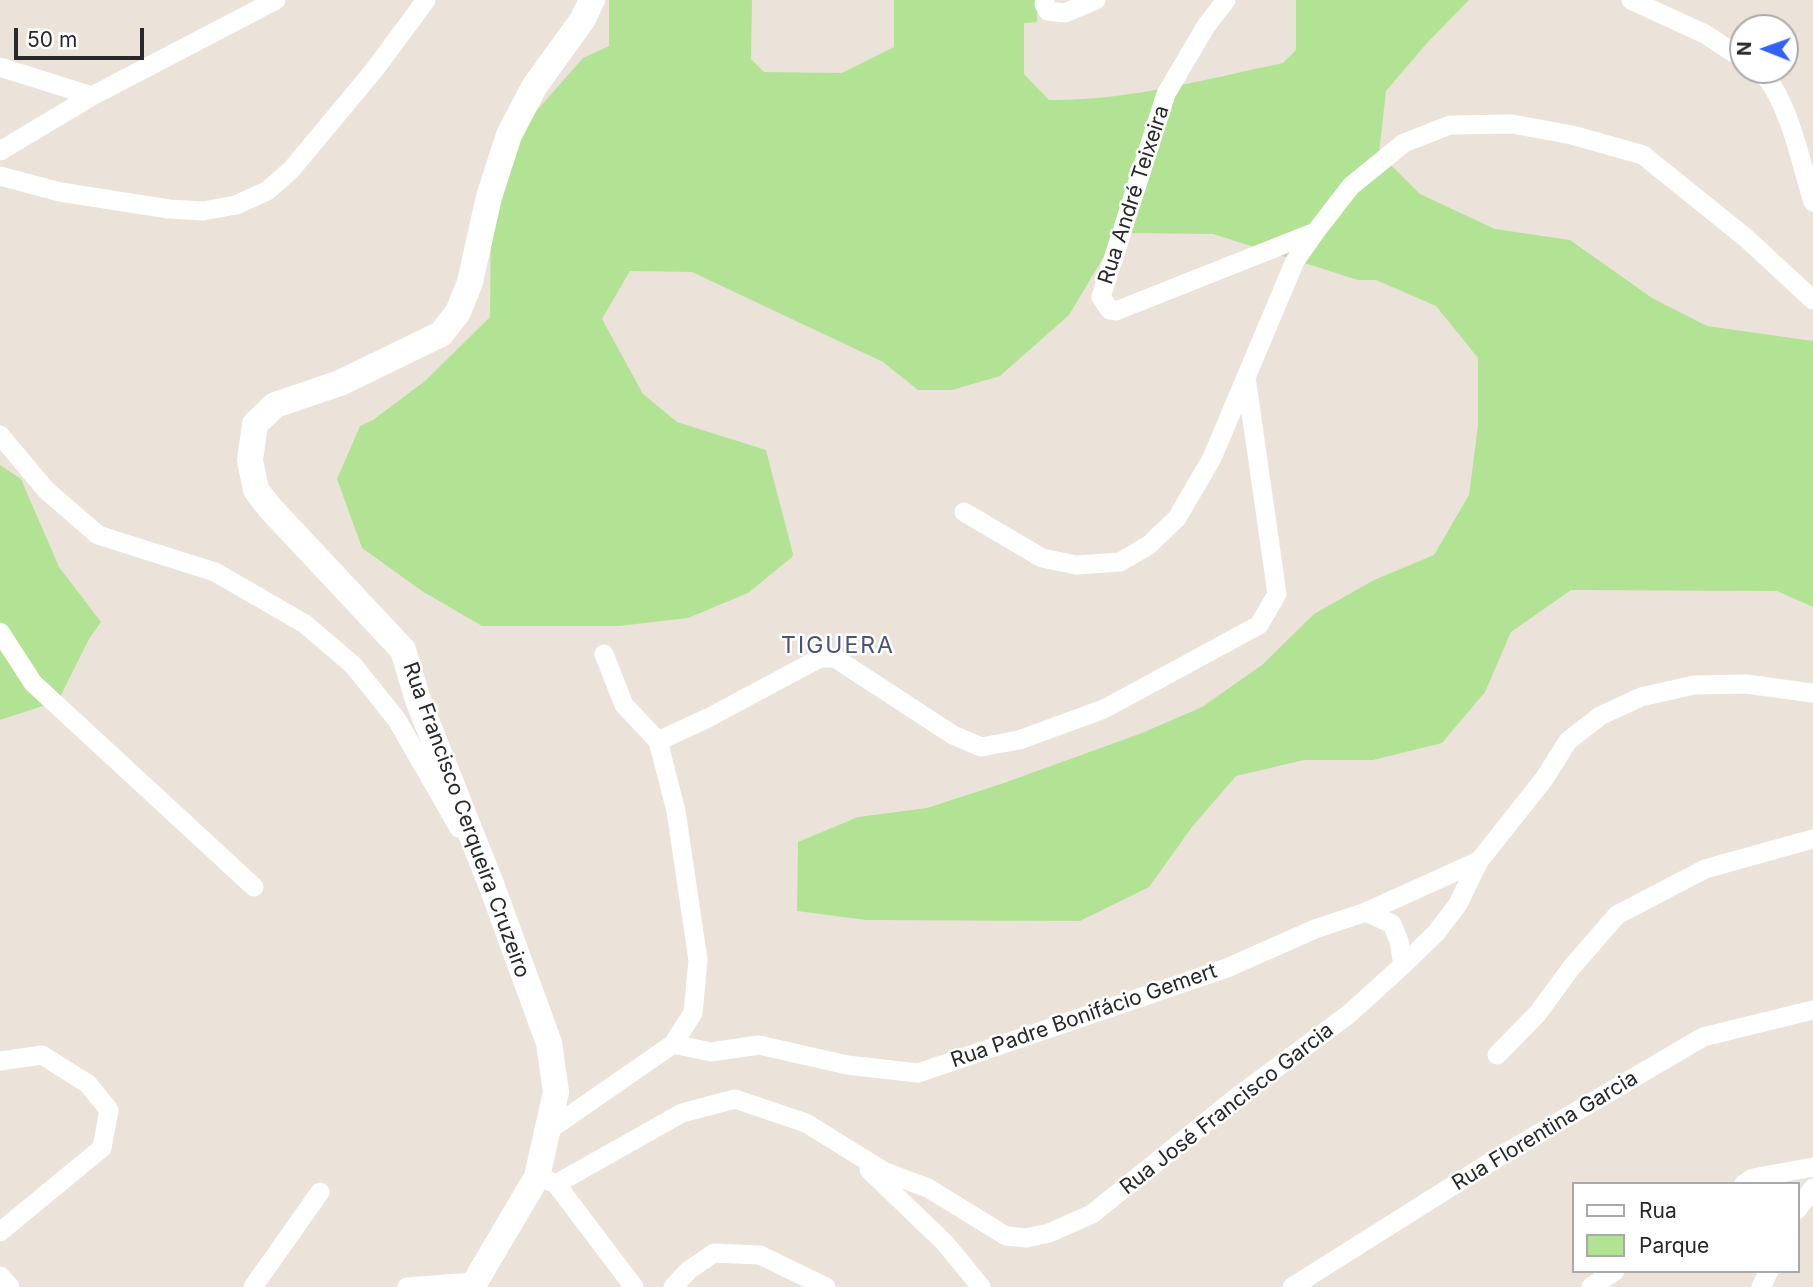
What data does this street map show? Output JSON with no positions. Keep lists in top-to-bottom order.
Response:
{
  "streets": {
    "main road": ["Rua Francisco Cerqueira Cruzeiro"],
    "street": [
      "Rua André Teixeira",
      "Rua Padre Bonifácio Gemert",
      "Rua José Francisco Garcia",
      "Rua Florentina Garcia"
    ]
  },
  "crossings": [
    ["Rua Francisco Cerqueira Cruzeiro", "Rua José Francisco Garcia"],
    ["Rua Padre Bonifácio Gemert", "Rua José Francisco Garcia"]
  ],
  "districts": ["TIGUERA"],
  "legend": ["Rua", "Parque"],
  "scale_bar": "50 m",
  "north": "left"
}
